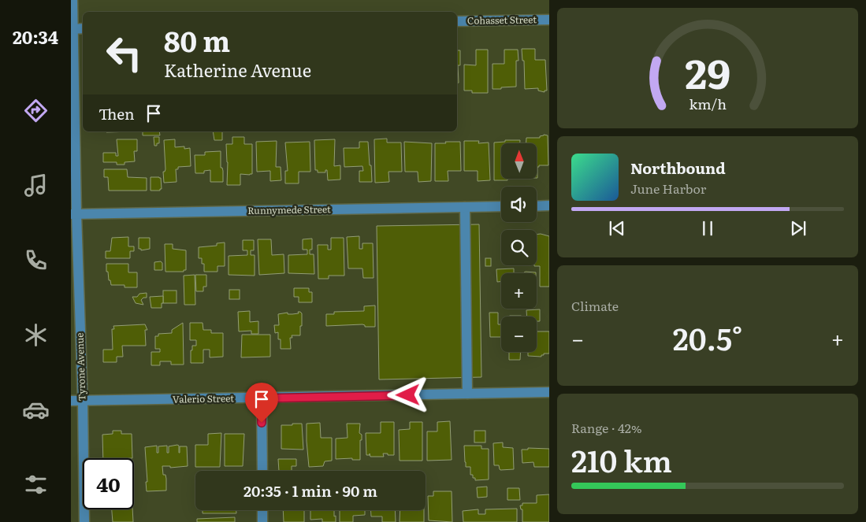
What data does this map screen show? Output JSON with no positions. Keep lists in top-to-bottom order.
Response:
{
  "streets": {
    "street": [
      "Cohasset Street",
      "Runnymede Street",
      "Tyrone Avenue",
      "Valerio Street"
    ]
  },
  "crossings": [
    ["Runnymede Street", "Tyrone Avenue"],
    ["Tyrone Avenue", "Valerio Street"]
  ],
  "north": "top",
  "page": {
    "tabs": "20:34",
    "turn": ["80 m", "Katherine Avenue"],
    "then": "Then",
    "map_buttons": ["+", "−"],
    "song": ["Northbound", "June Harbor"],
    "tile": [
      "Climate",
      ["Range · 42%", "210 km"]
    ],
    "heat": ["−", "20.5°", "+"],
    "limit": "40",
    "trip": "20:35 · 1 min · 90 m",
    "gauge": ["29", "km/h"]
  }
}
